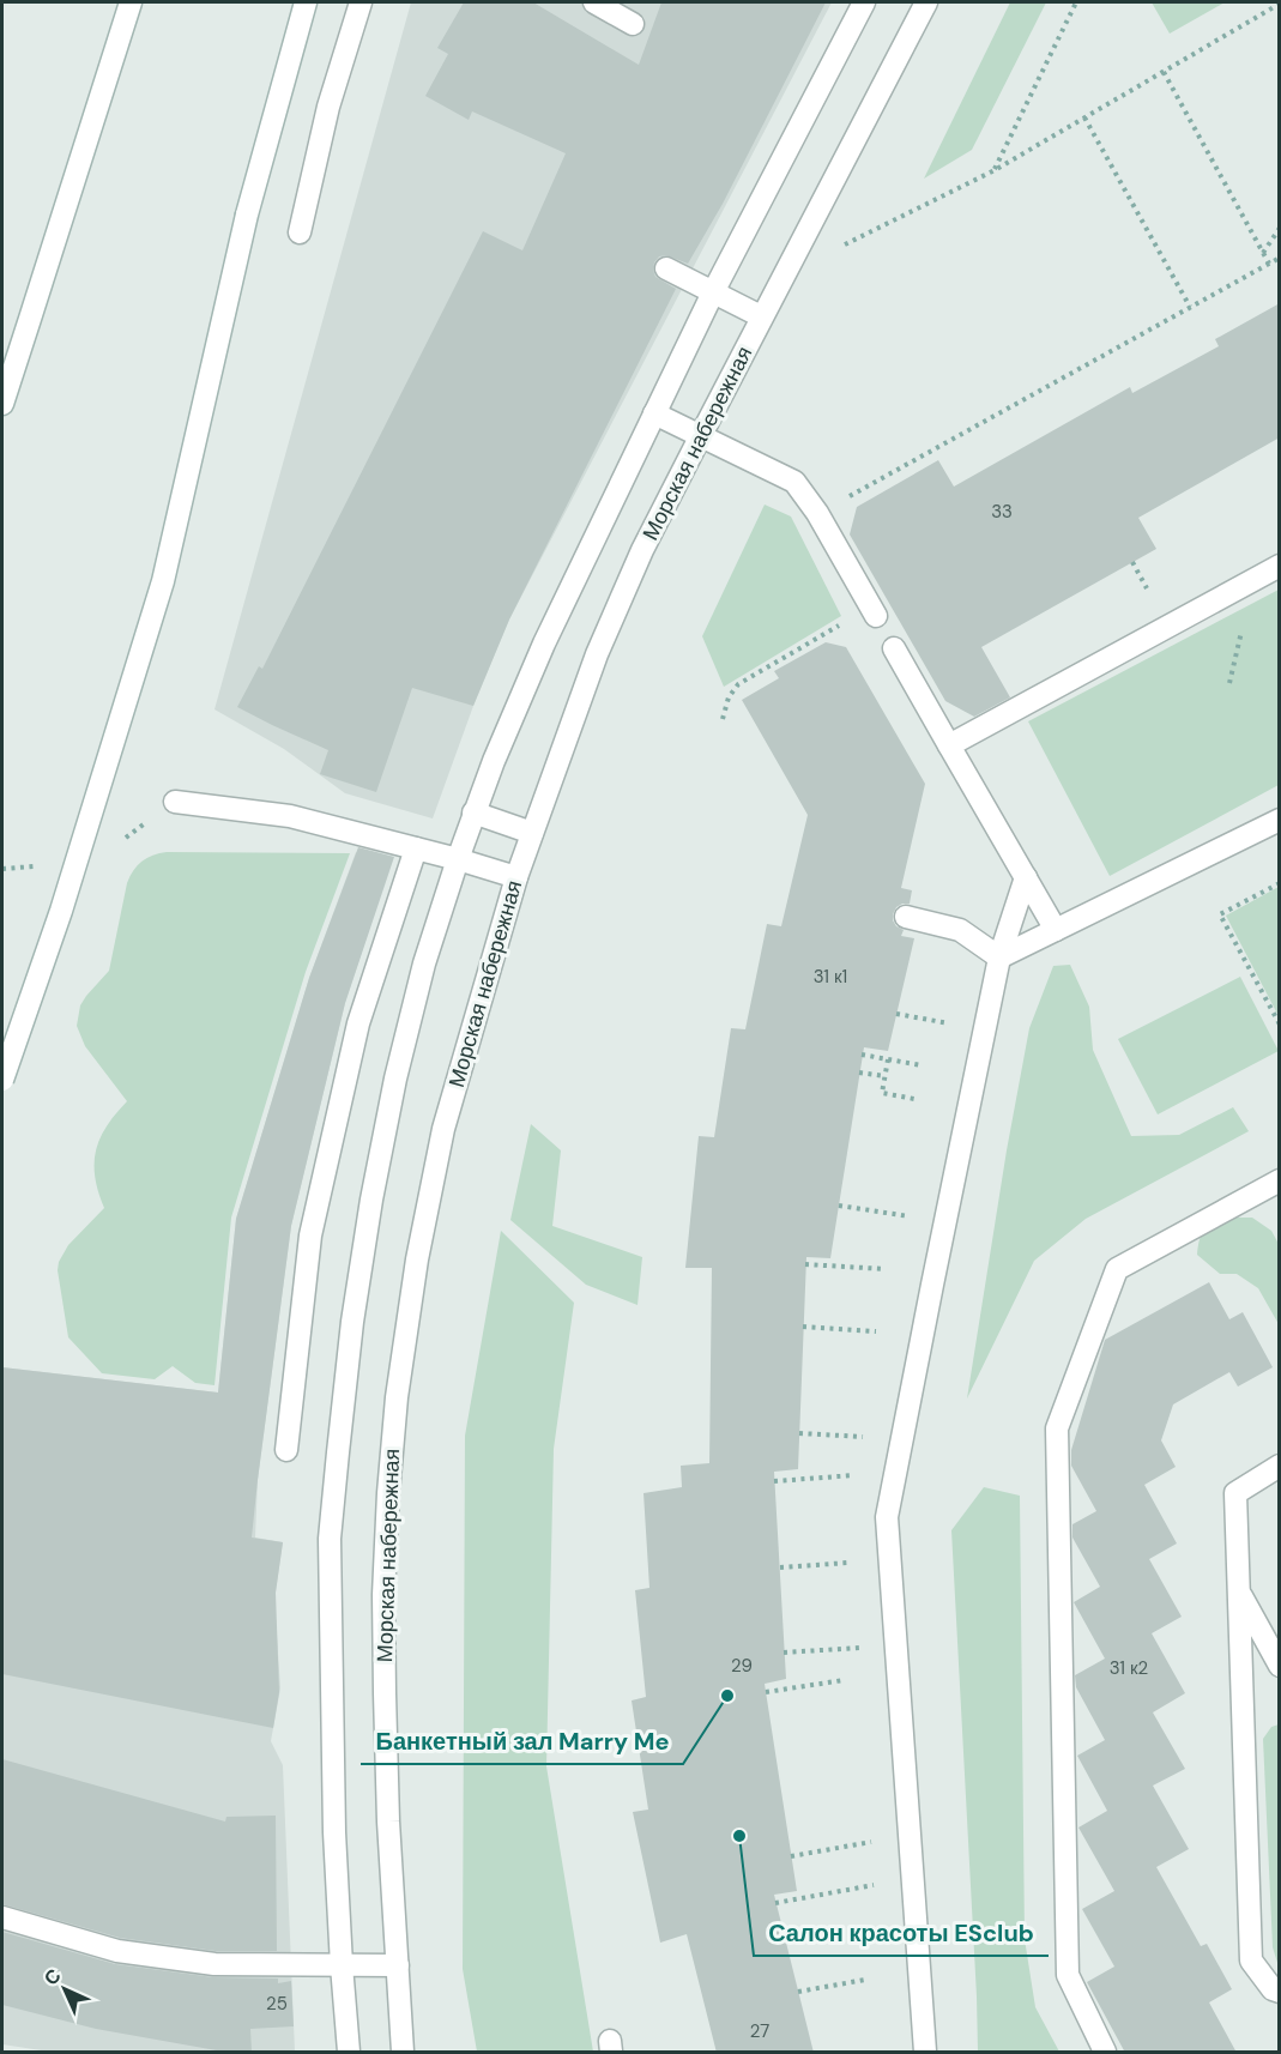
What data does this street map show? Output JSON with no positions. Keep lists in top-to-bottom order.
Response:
{
  "streets": {
    "street": ["Морская набережная"]
  },
  "places": ["Банкетный зал Marry Me", "Салон красоты ESclub"],
  "house_numbers": [
    "33",
    "31 к1",
    "29",
    "31 к2",
    "25",
    "27"
  ],
  "north": "top left"
}
